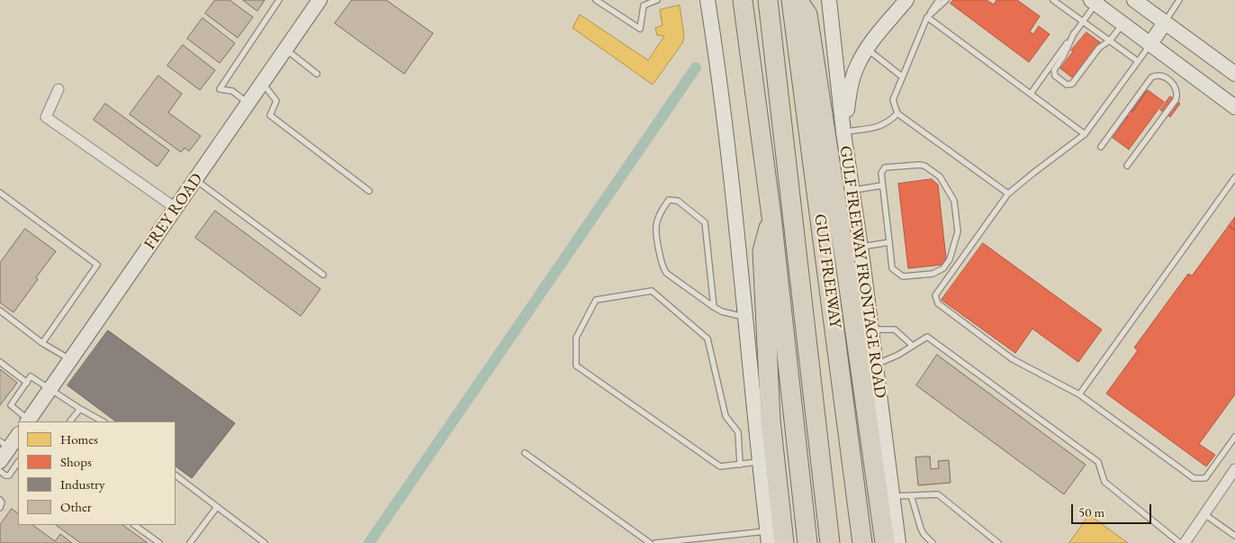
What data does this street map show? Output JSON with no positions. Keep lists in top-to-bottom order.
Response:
{
  "streets": {
    "highway": ["GULF FREEWAY"],
    "main road": ["FREY ROAD", "GULF FREEWAY FRONTAGE ROAD"]
  },
  "legend": [
    "Homes",
    "Shops",
    "Industry",
    "Other"
  ],
  "scale_bar": "50 m"
}
